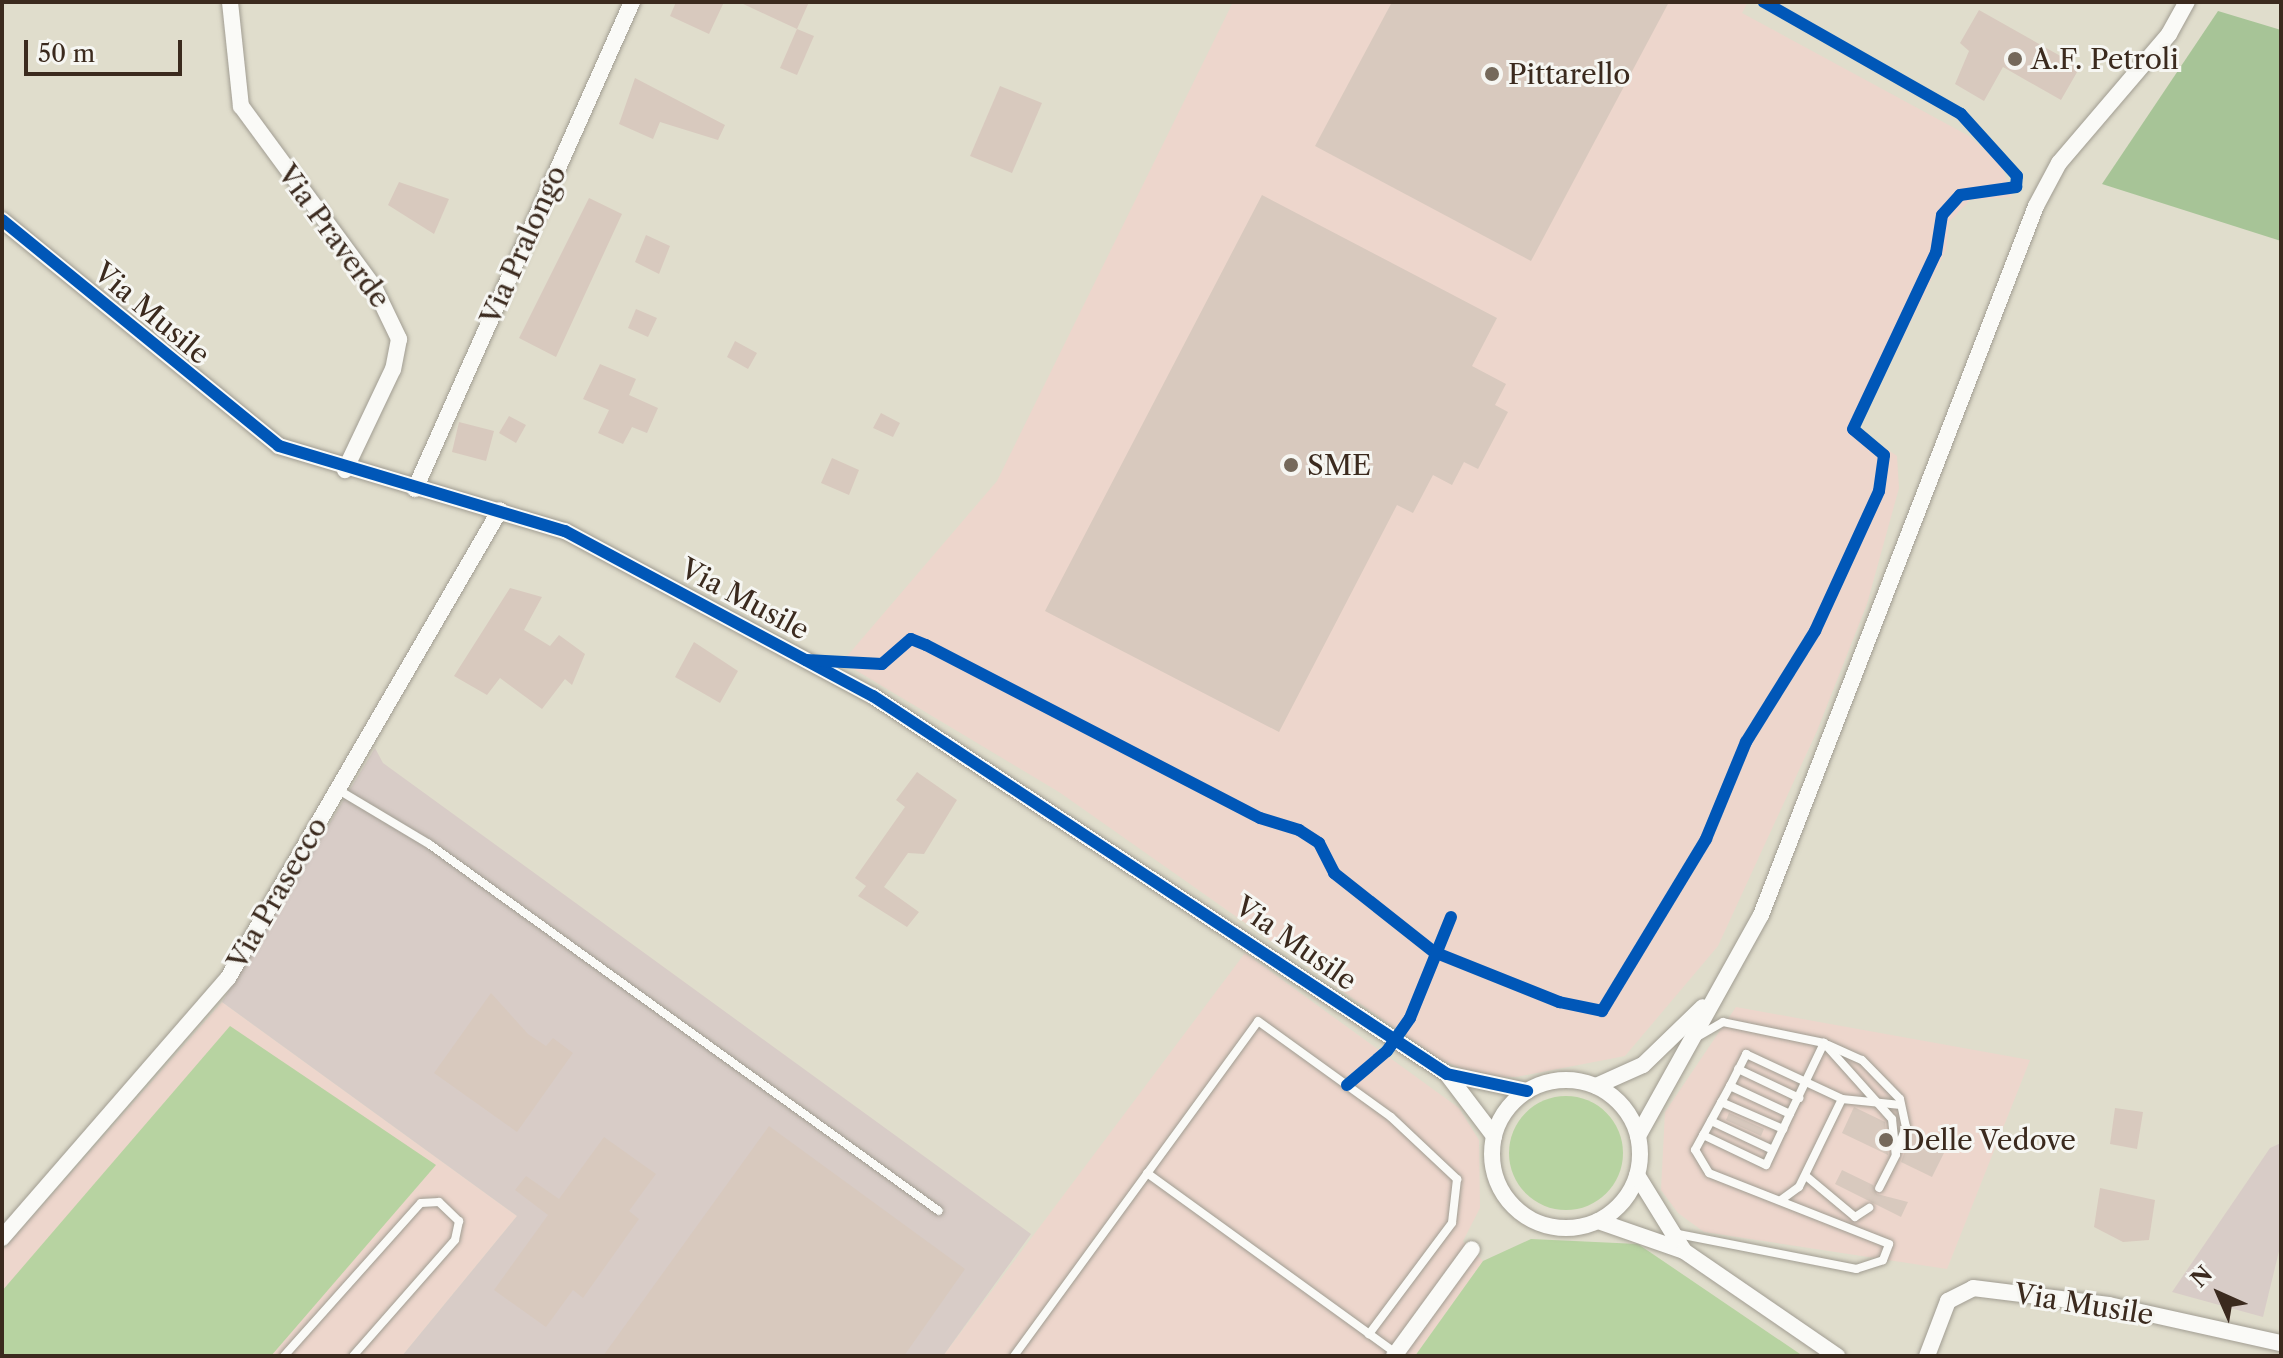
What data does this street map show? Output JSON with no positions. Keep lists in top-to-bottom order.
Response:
{
  "streets": {
    "street": [
      "Via Praverde",
      "Via Pralongo",
      "Via Musile",
      "Via Prasecco"
    ]
  },
  "crossings": [
    ["Via Praverde", "Via Musile"],
    ["Via Pralongo", "Via Musile"],
    ["Via Musile", "Via Prasecco"]
  ],
  "places": [
    "A.F. Petroli",
    "Pittarello",
    "SME",
    "Delle Vedove"
  ],
  "scale_bar": "50 m",
  "north": "top left"
}
